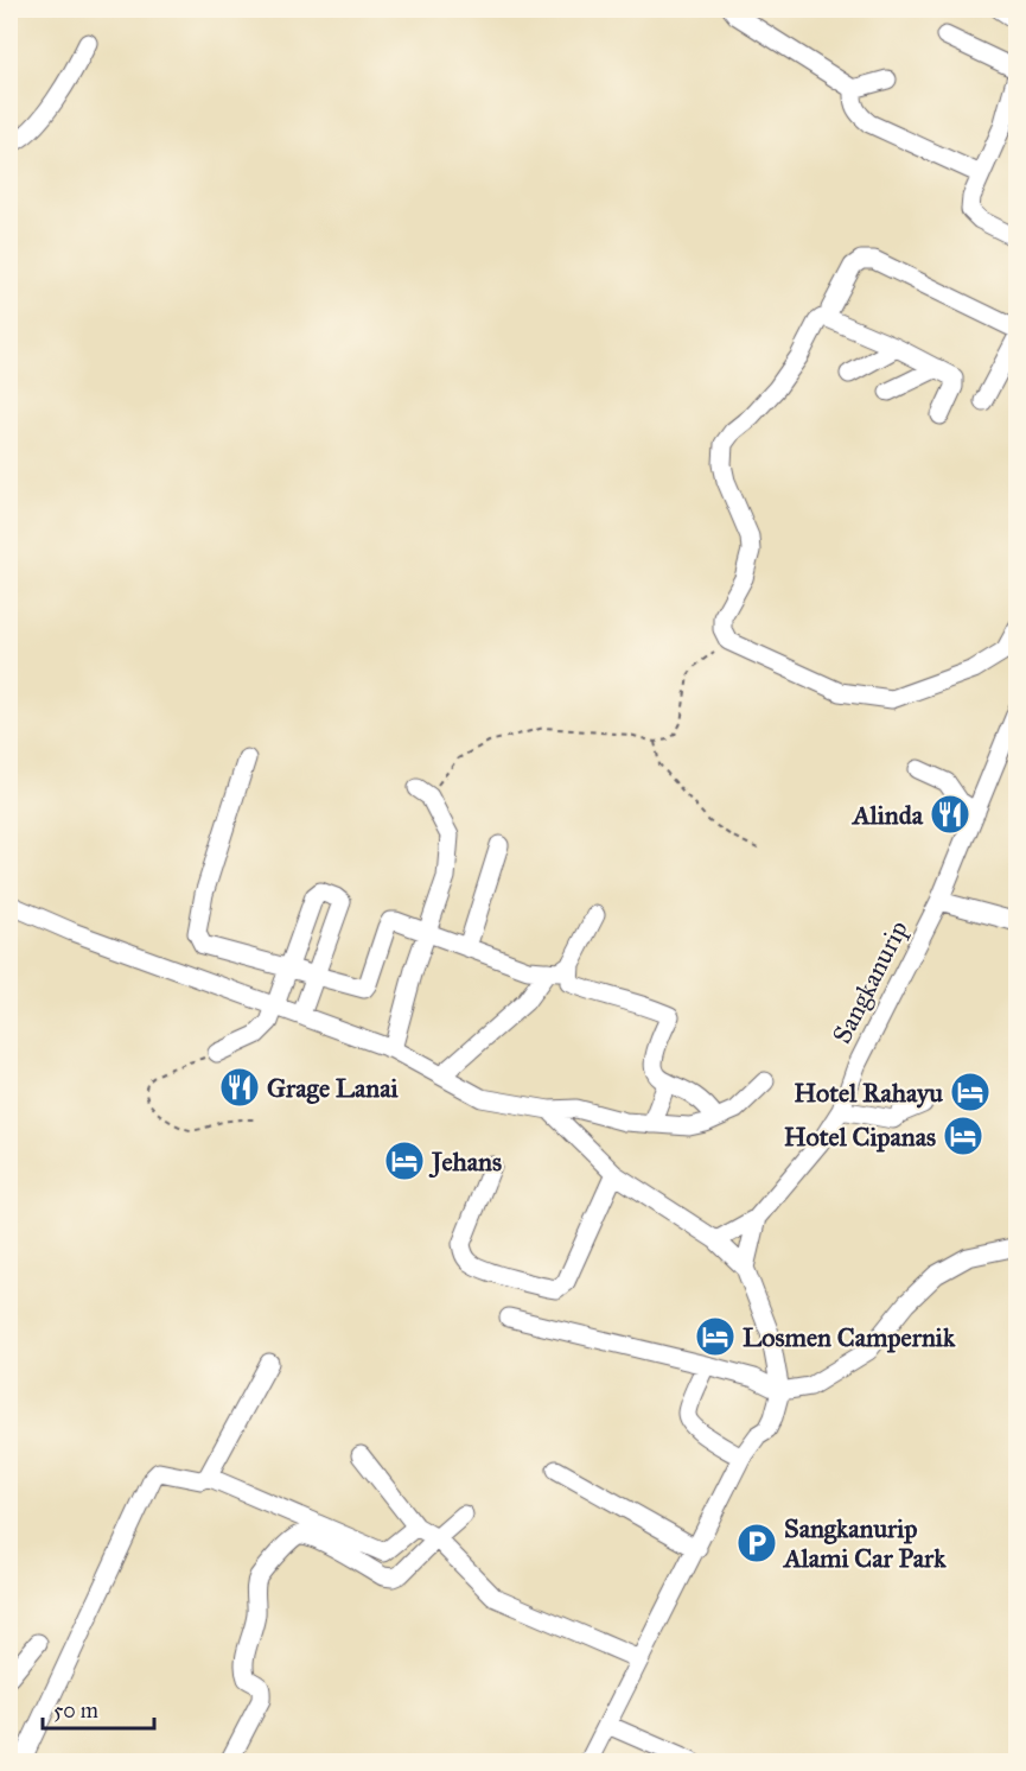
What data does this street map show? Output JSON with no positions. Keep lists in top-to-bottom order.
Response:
{
  "streets": {
    "street": ["Sangkanurip"]
  },
  "places": {
    "restaurant": ["Alinda", "Grage Lanai"],
    "hotel": [
      "Hotel Rahayu",
      "Hotel Cipanas",
      "Jehans",
      "Losmen Campernik"
    ],
    "parking": ["Sangkanurip Alami Car Park"]
  },
  "scale_bar": "50 m"
}
